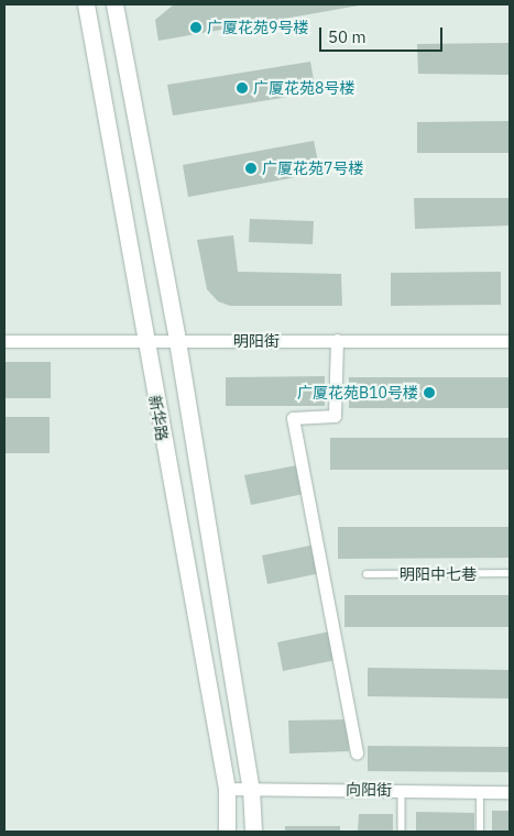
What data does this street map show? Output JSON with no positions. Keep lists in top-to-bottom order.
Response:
{
  "streets": {
    "street": ["明阳街", "新华路", "向阳街"],
    "lane": ["明阳中七巷"]
  },
  "crossings": [
    ["明阳街", "新华路"],
    ["新华路", "向阳街"]
  ],
  "places": [
    "广厦花苑9号楼",
    "广厦花苑8号楼",
    "广厦花苑7号楼",
    "广厦花苑B10号楼"
  ],
  "scale_bar": "50 m"
}
